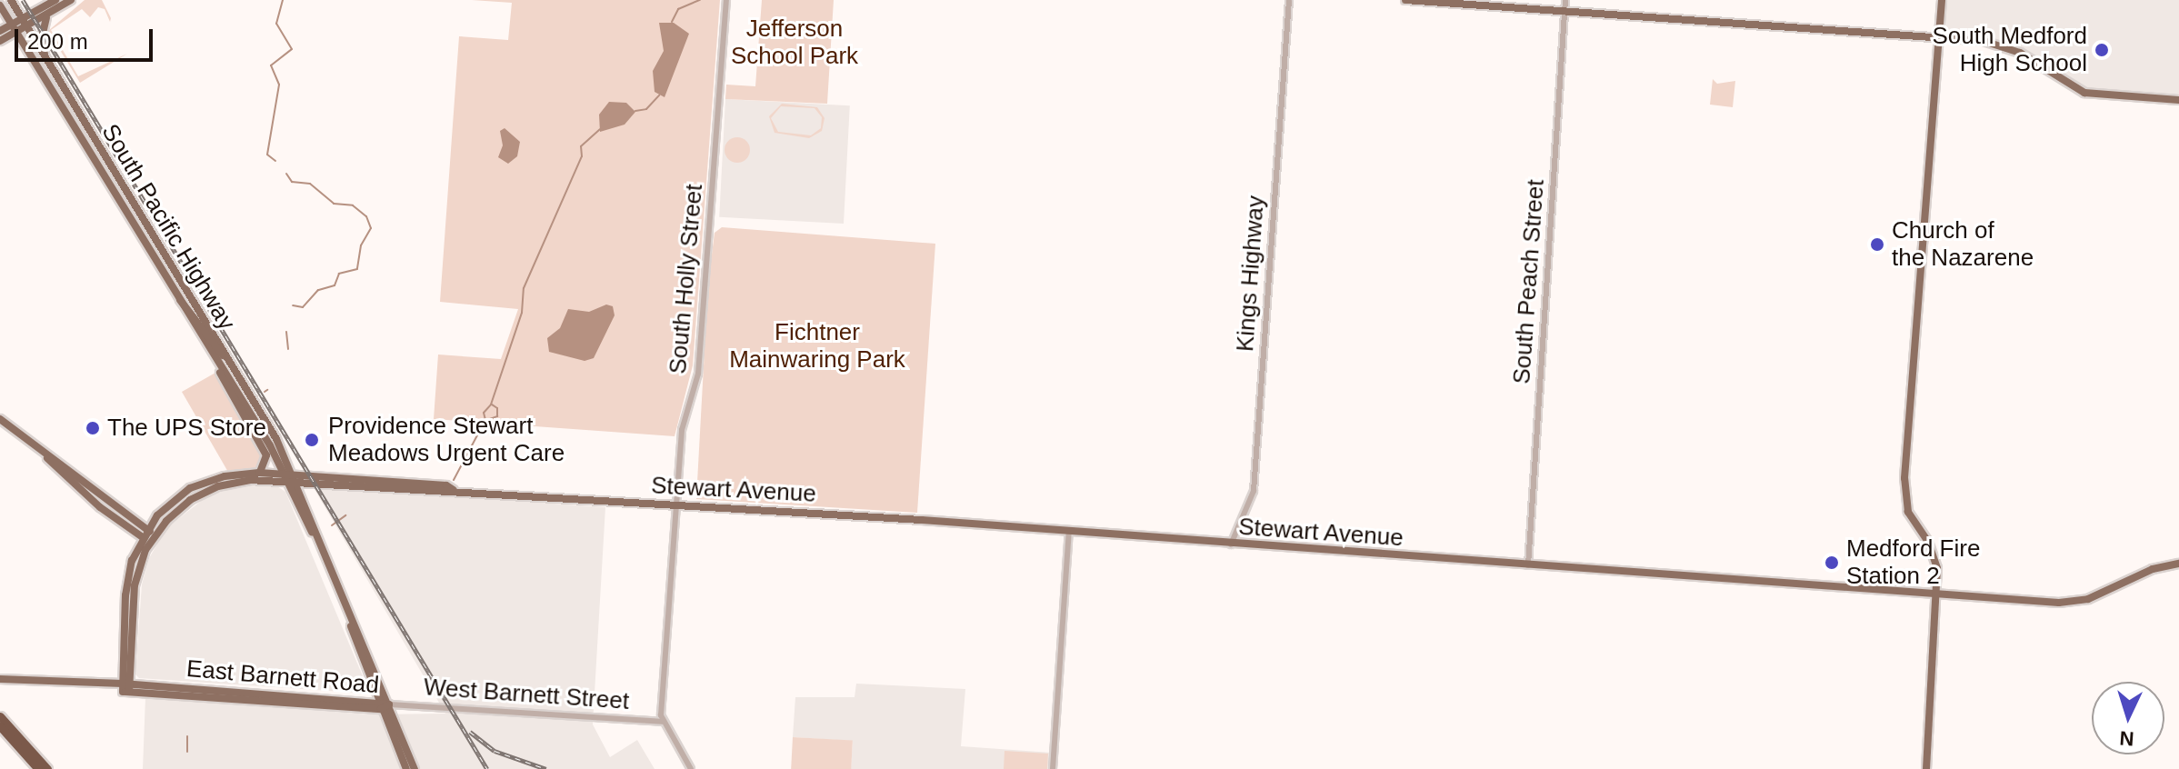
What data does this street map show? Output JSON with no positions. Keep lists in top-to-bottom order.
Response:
{
  "streets": {
    "main road": ["South Pacific Highway", "Stewart Avenue", "East Barnett Road"],
    "street": [
      "Kings Highway",
      "South Holly Street",
      "South Peach Street",
      "West Barnett Street"
    ]
  },
  "crossings": [
    ["South Pacific Highway", "Stewart Avenue"],
    ["Kings Highway", "Stewart Avenue"],
    ["South Holly Street", "Stewart Avenue"],
    ["South Holly Street", "West Barnett Street"],
    ["South Peach Street", "Stewart Avenue"],
    ["East Barnett Road", "West Barnett Street"]
  ],
  "parks": ["Jefferson School Park", "Fichtner Mainwaring Park"],
  "places": [
    "South Medford High School",
    "Church of the Nazarene",
    "The UPS Store",
    "Providence Stewart Meadows Urgent Care",
    "Medford Fire Station 2"
  ],
  "scale_bar": "200 m",
  "north": "bottom"
}
